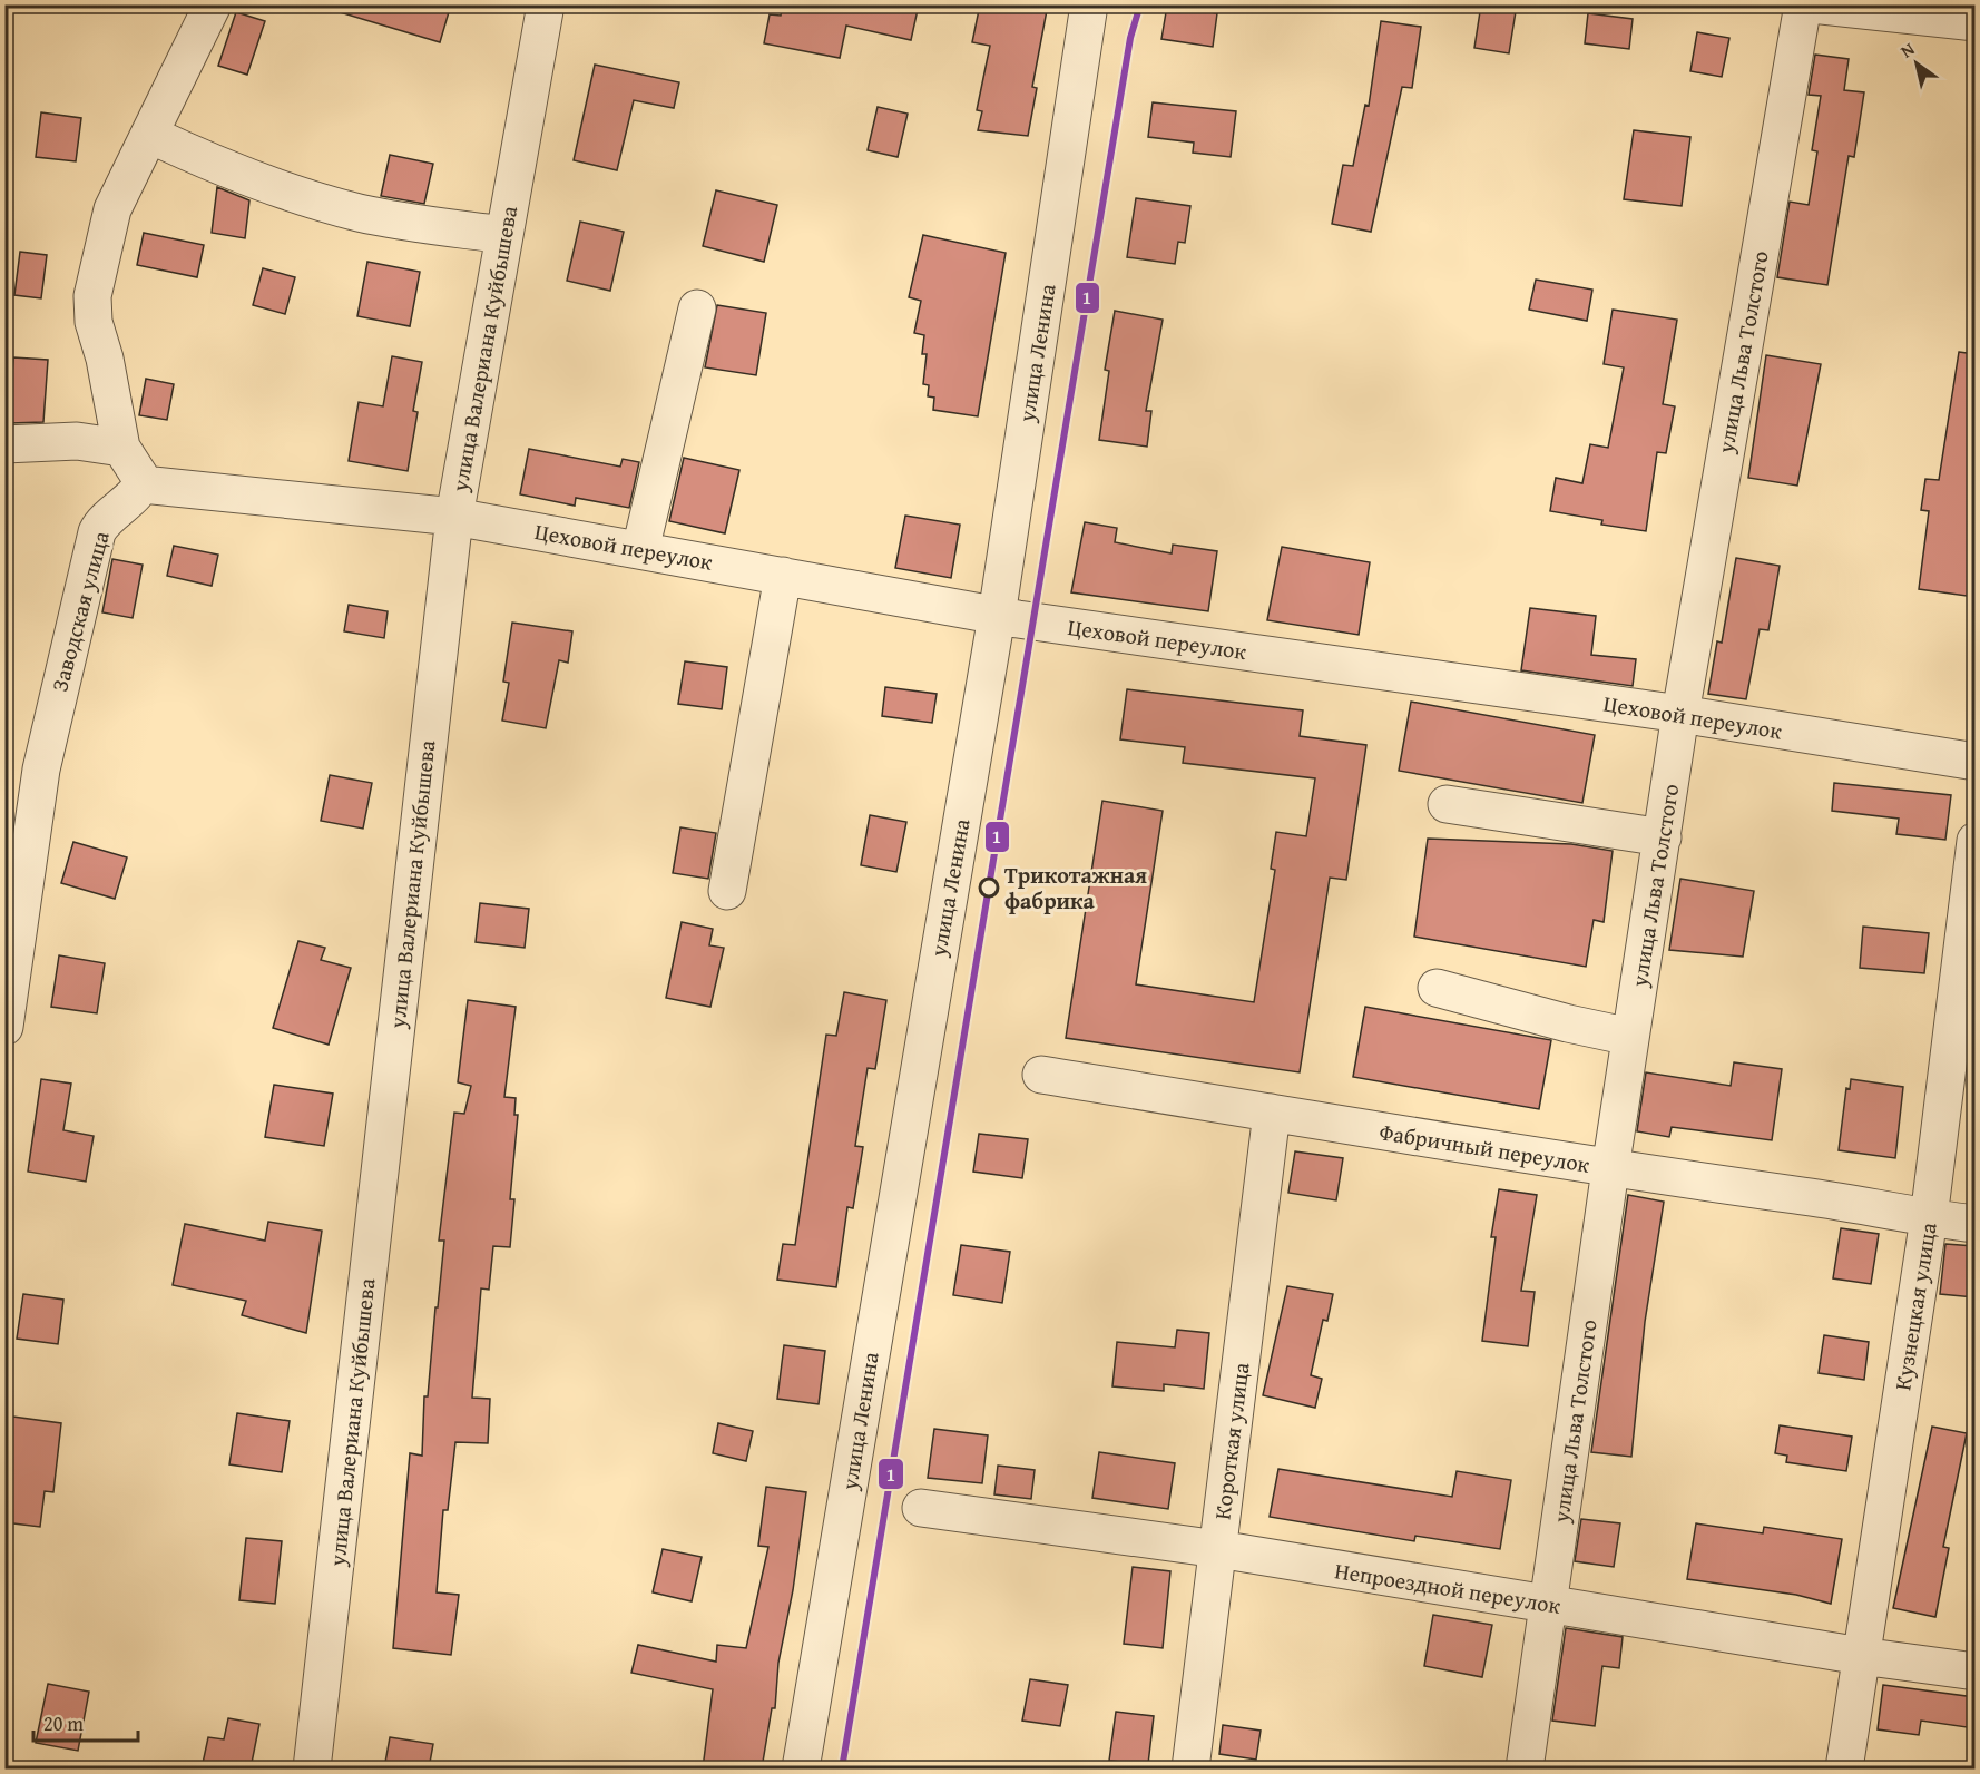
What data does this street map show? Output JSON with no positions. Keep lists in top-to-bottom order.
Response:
{
  "streets": {
    "street": [
      "улица Валериана Куйбышева",
      "улица Льва Толстого",
      "улица Ленина",
      "Цеховой переулок",
      "Заводская улица",
      "Фабричный переулок",
      "Кузнецкая улица",
      "Короткая улица",
      "Непроездной переулок"
    ]
  },
  "crossings": [
    ["улица Валериана Куйбышева", "Цеховой переулок"],
    ["улица Льва Толстого", "Цеховой переулок"],
    ["улица Льва Толстого", "Фабричный переулок"],
    ["улица Льва Толстого", "Непроездной переулок"],
    ["улица Ленина", "Цеховой переулок"],
    ["Цеховой переулок", "Заводская улица"],
    ["Фабричный переулок", "Кузнецкая улица"],
    ["Фабричный переулок", "Короткая улица"],
    ["Кузнецкая улица", "Непроездной переулок"],
    ["Короткая улица", "Непроездной переулок"]
  ],
  "places": ["Трикотажная фабрика"],
  "lines": ["transit line 1"],
  "scale_bar": "20 m",
  "north": "top left"
}
